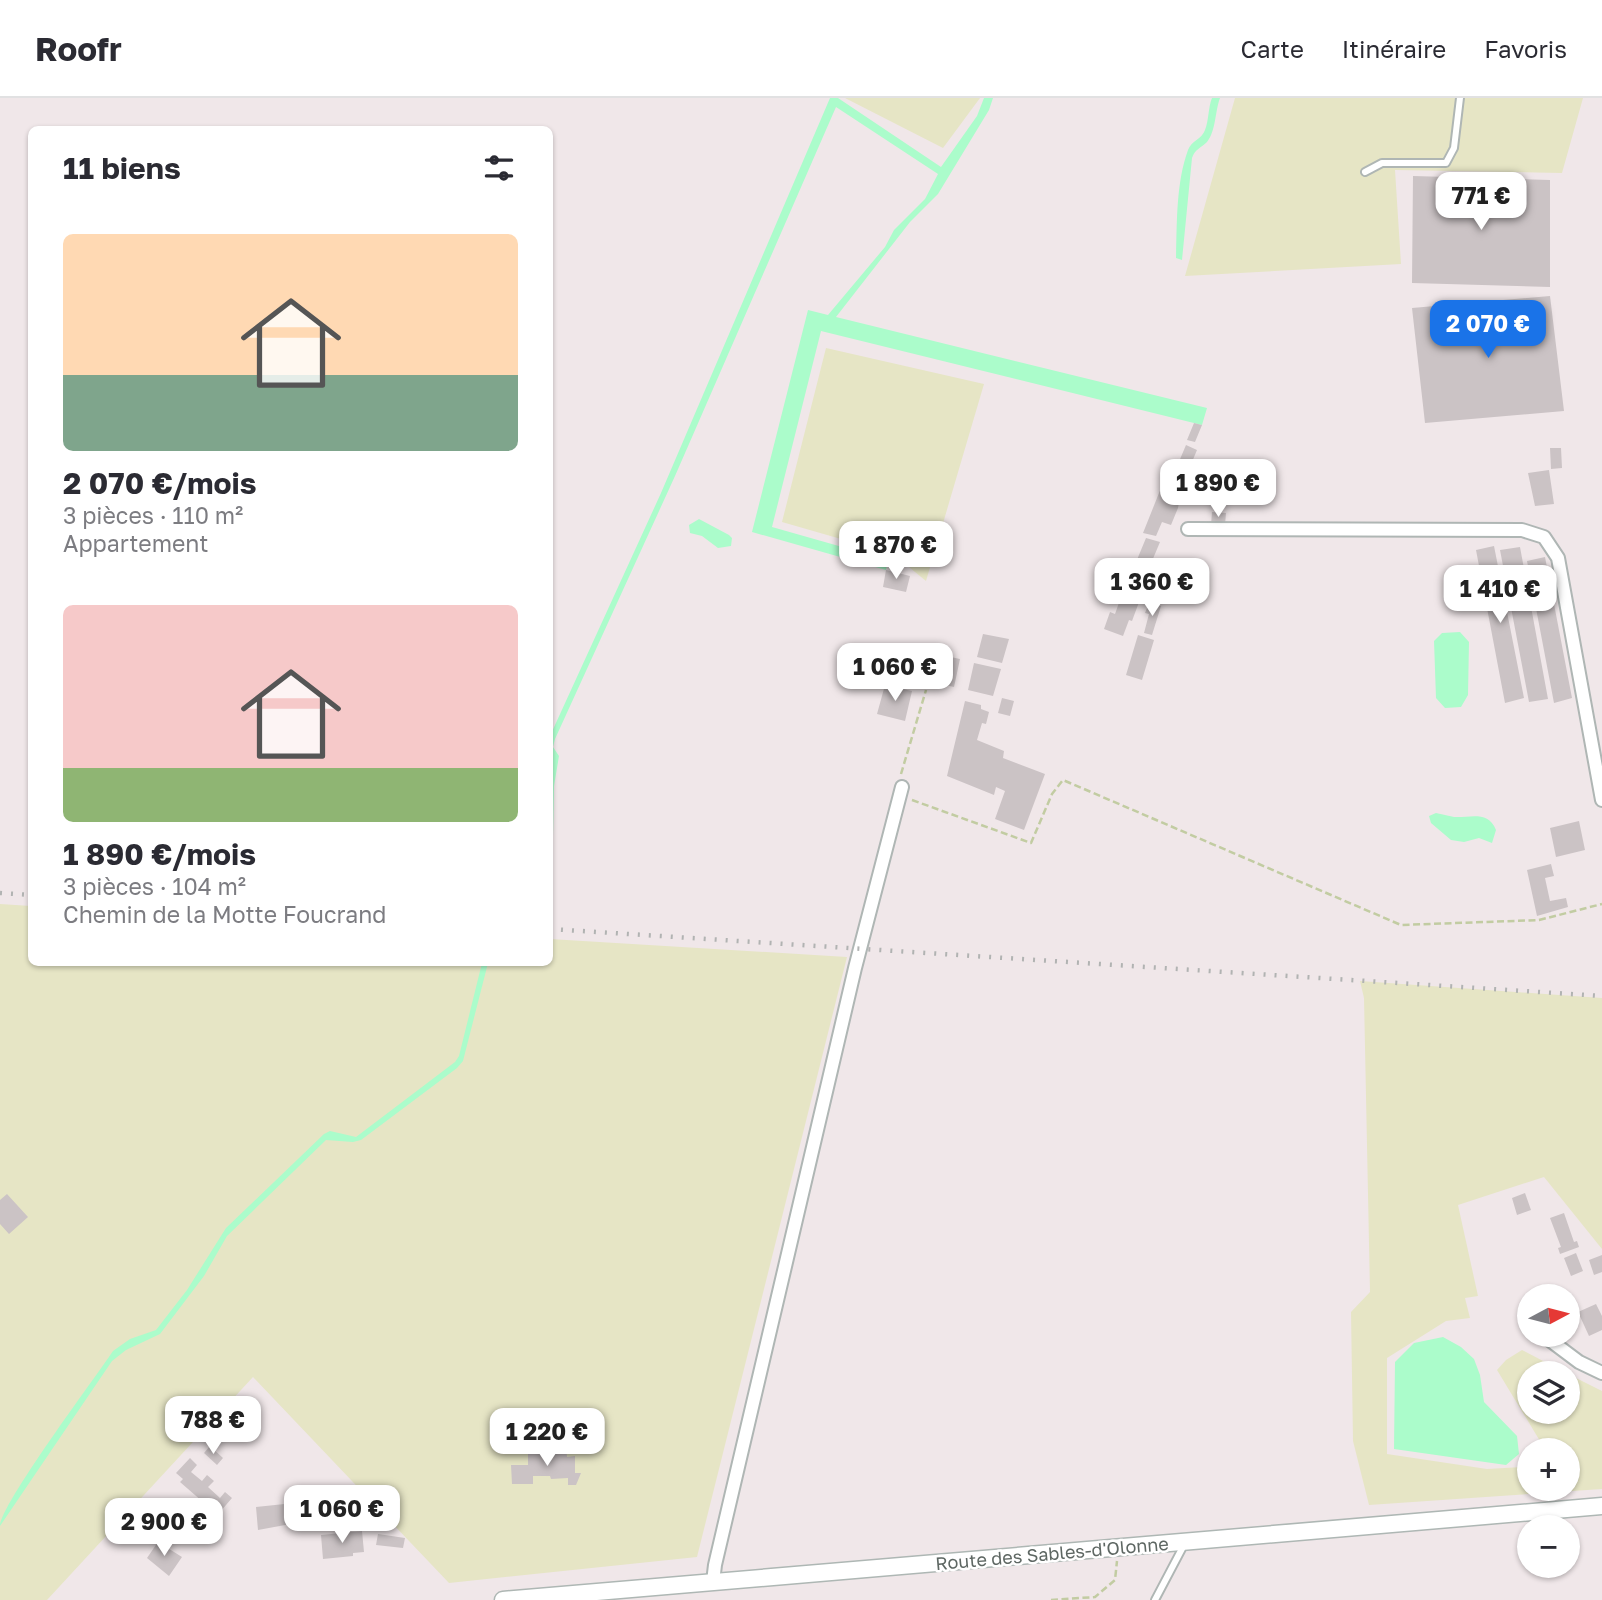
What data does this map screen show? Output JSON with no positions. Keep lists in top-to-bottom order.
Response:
{
  "streets": {
    "main road": ["Route des Sables-d'Olonne"]
  },
  "north": "right",
  "page": {
    "header": "Roofr",
    "nav": ["Carte", "Itinéraire", "Favoris"],
    "heading": "11 biens",
    "price": [
      "771 €",
      "2 070 €",
      "1 890 €",
      "1 870 €",
      "1 360 €",
      "1 410 €",
      "1 060 €",
      "788 €",
      "1 220 €",
      "1 060 €",
      "2 900 €"
    ],
    "list": [
      {
        "name": "2 070 €/mois",
        "note": "3 pièces · 110 m² · Appartement"
      },
      {
        "name": "1 890 €/mois",
        "note": "3 pièces · 104 m² · Chemin de la Motte Foucrand"
      }
    ],
    "map_buttons": ["+", "−"]
  }
}
